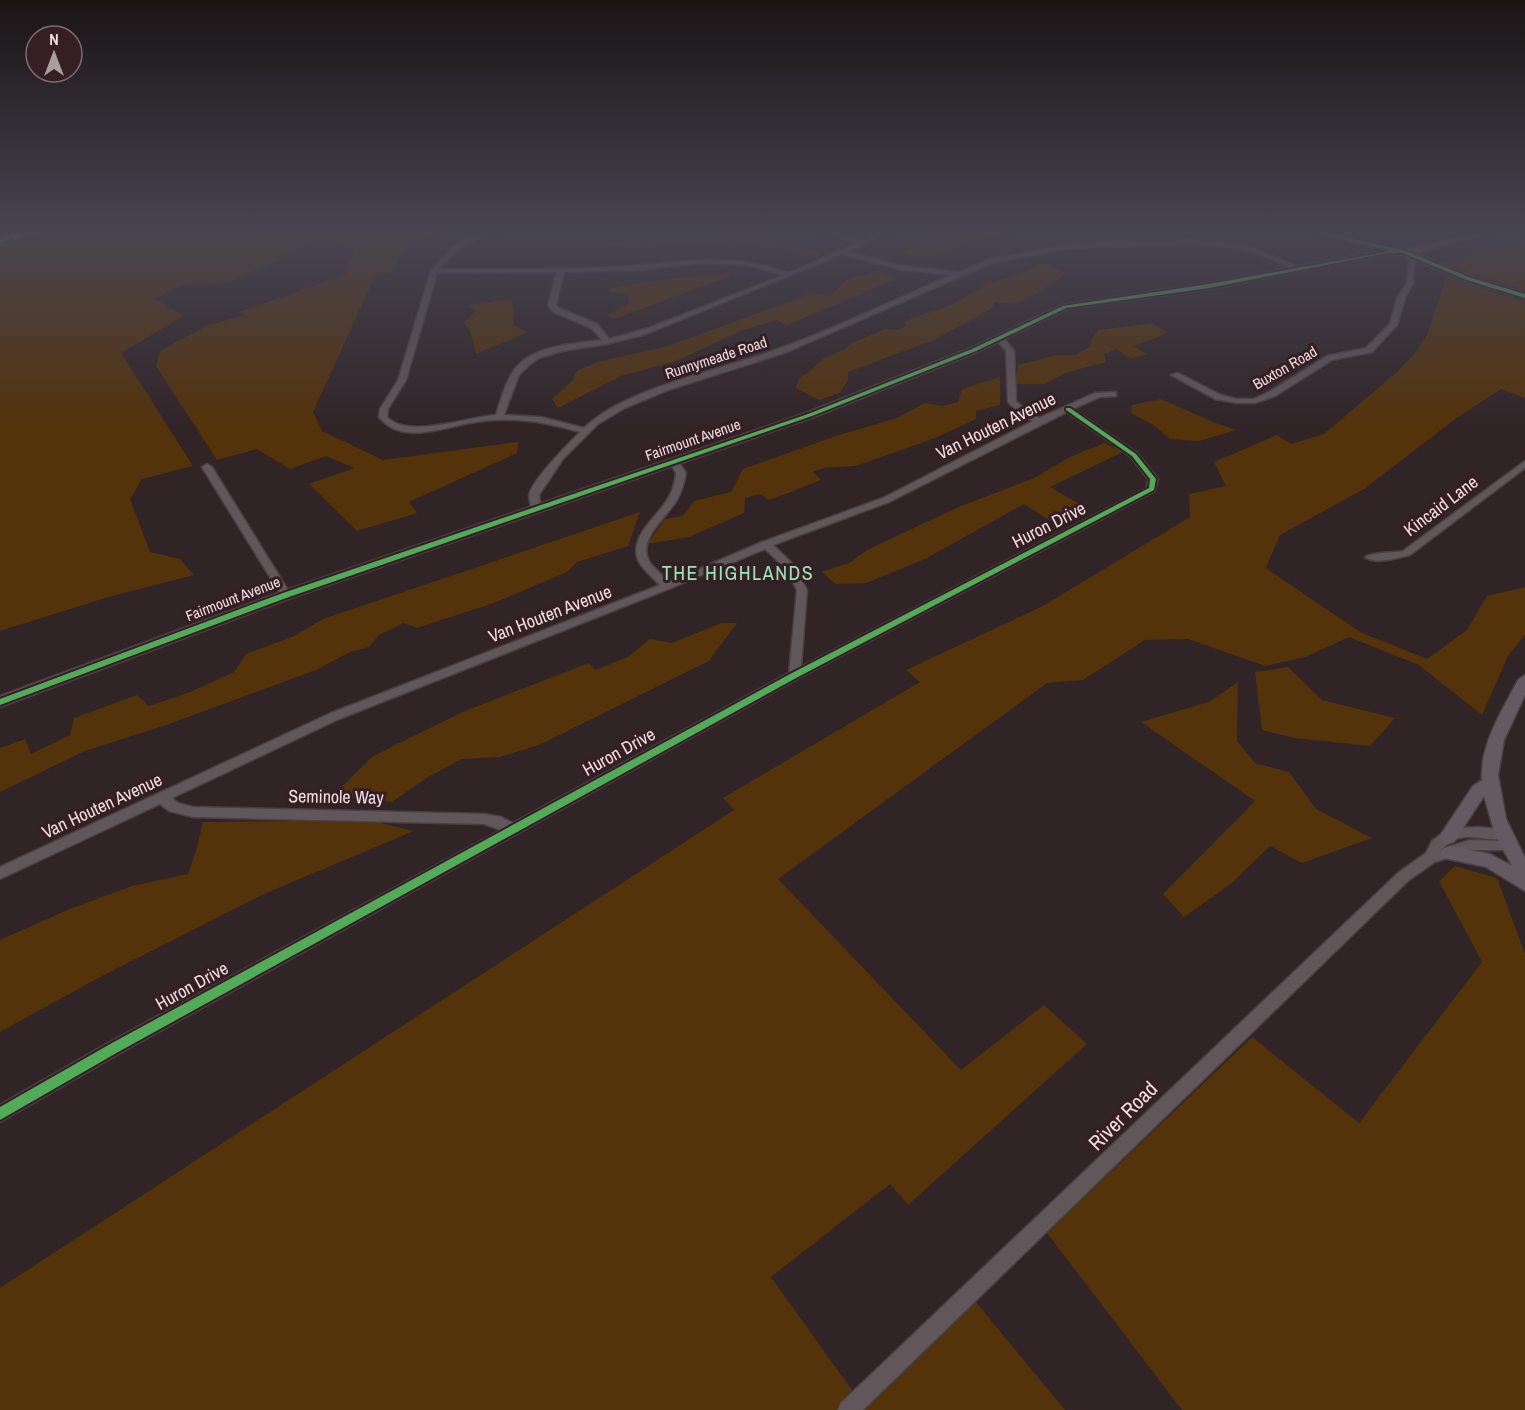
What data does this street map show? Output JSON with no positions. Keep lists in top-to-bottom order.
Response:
{
  "streets": {
    "main road": ["Fairmount Avenue"],
    "street": [
      "Runnymeade Road",
      "Buxton Road",
      "Van Houten Avenue",
      "Kincaid Lane",
      "Huron Drive",
      "Seminole Way",
      "River Road"
    ]
  },
  "crossings": [
    ["Runnymeade Road", "Fairmount Avenue"],
    ["Van Houten Avenue", "Huron Drive"],
    ["Van Houten Avenue", "Seminole Way"],
    ["Huron Drive", "Seminole Way"]
  ],
  "districts": ["THE HIGHLANDS"],
  "north": "top"
}
